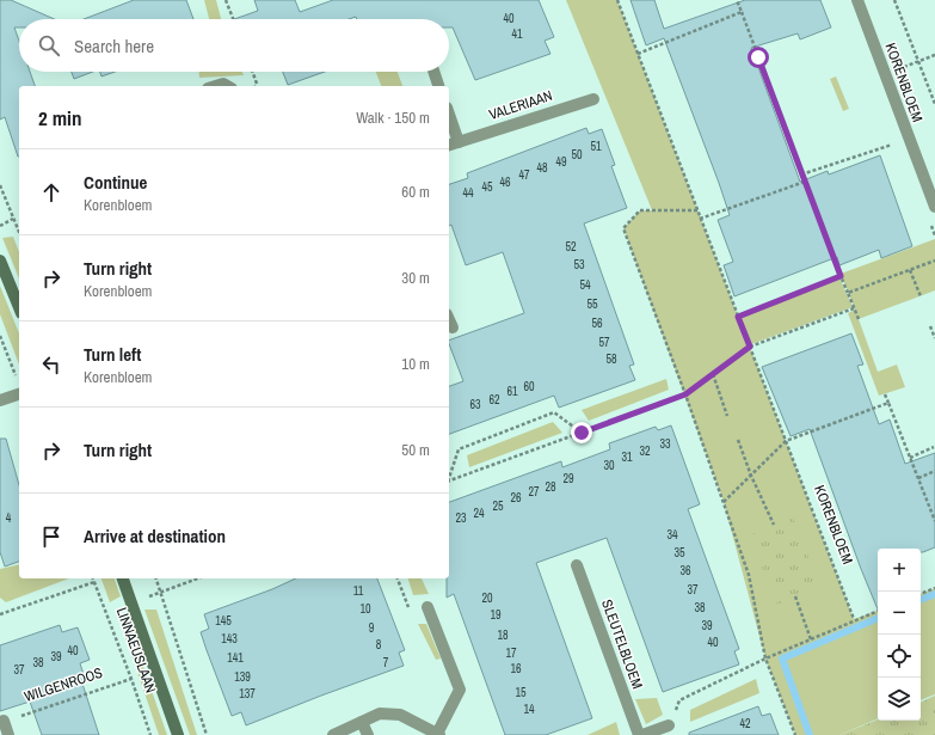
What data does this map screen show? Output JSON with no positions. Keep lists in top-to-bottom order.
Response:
{
  "streets": {
    "street": [
      "KORENBLOEM",
      "VALERIAAN",
      "SLEUTELBLOEM",
      "LINNAEUSLAAN"
    ],
    "path": ["WILGENROOS"]
  },
  "crossings": [
    ["LINNAEUSLAAN", "WILGENROOS"]
  ],
  "house_numbers": [
    "40",
    "41",
    "51",
    "50",
    "49",
    "48",
    "47",
    "46",
    "45",
    "44",
    "52",
    "53",
    "54",
    "55",
    "56",
    "57",
    "58",
    "60",
    "61",
    "62",
    "63",
    "33",
    "32",
    "31",
    "30",
    "29",
    "28",
    "27",
    "26",
    "25",
    "24",
    "4",
    "23",
    "34",
    "35",
    "36",
    "37",
    "11",
    "20",
    "38",
    "10",
    "19",
    "145",
    "39",
    "9",
    "18",
    "143",
    "40",
    "8",
    "40",
    "17",
    "39",
    "141",
    "38",
    "7",
    "16",
    "37",
    "139",
    "15",
    "137",
    "14",
    "42"
  ],
  "page": {
    "search": "Search here",
    "heading": ["2 min", "Walk · 150 m"],
    "list": [
      ["Continue", "Korenbloem", "60 m"],
      ["Turn right", "Korenbloem", "30 m"],
      ["Turn left", "Korenbloem", "10 m"],
      ["Turn right", "50 m"],
      "Arrive at destination"
    ],
    "map_buttons": ["+", "−"]
  }
}
